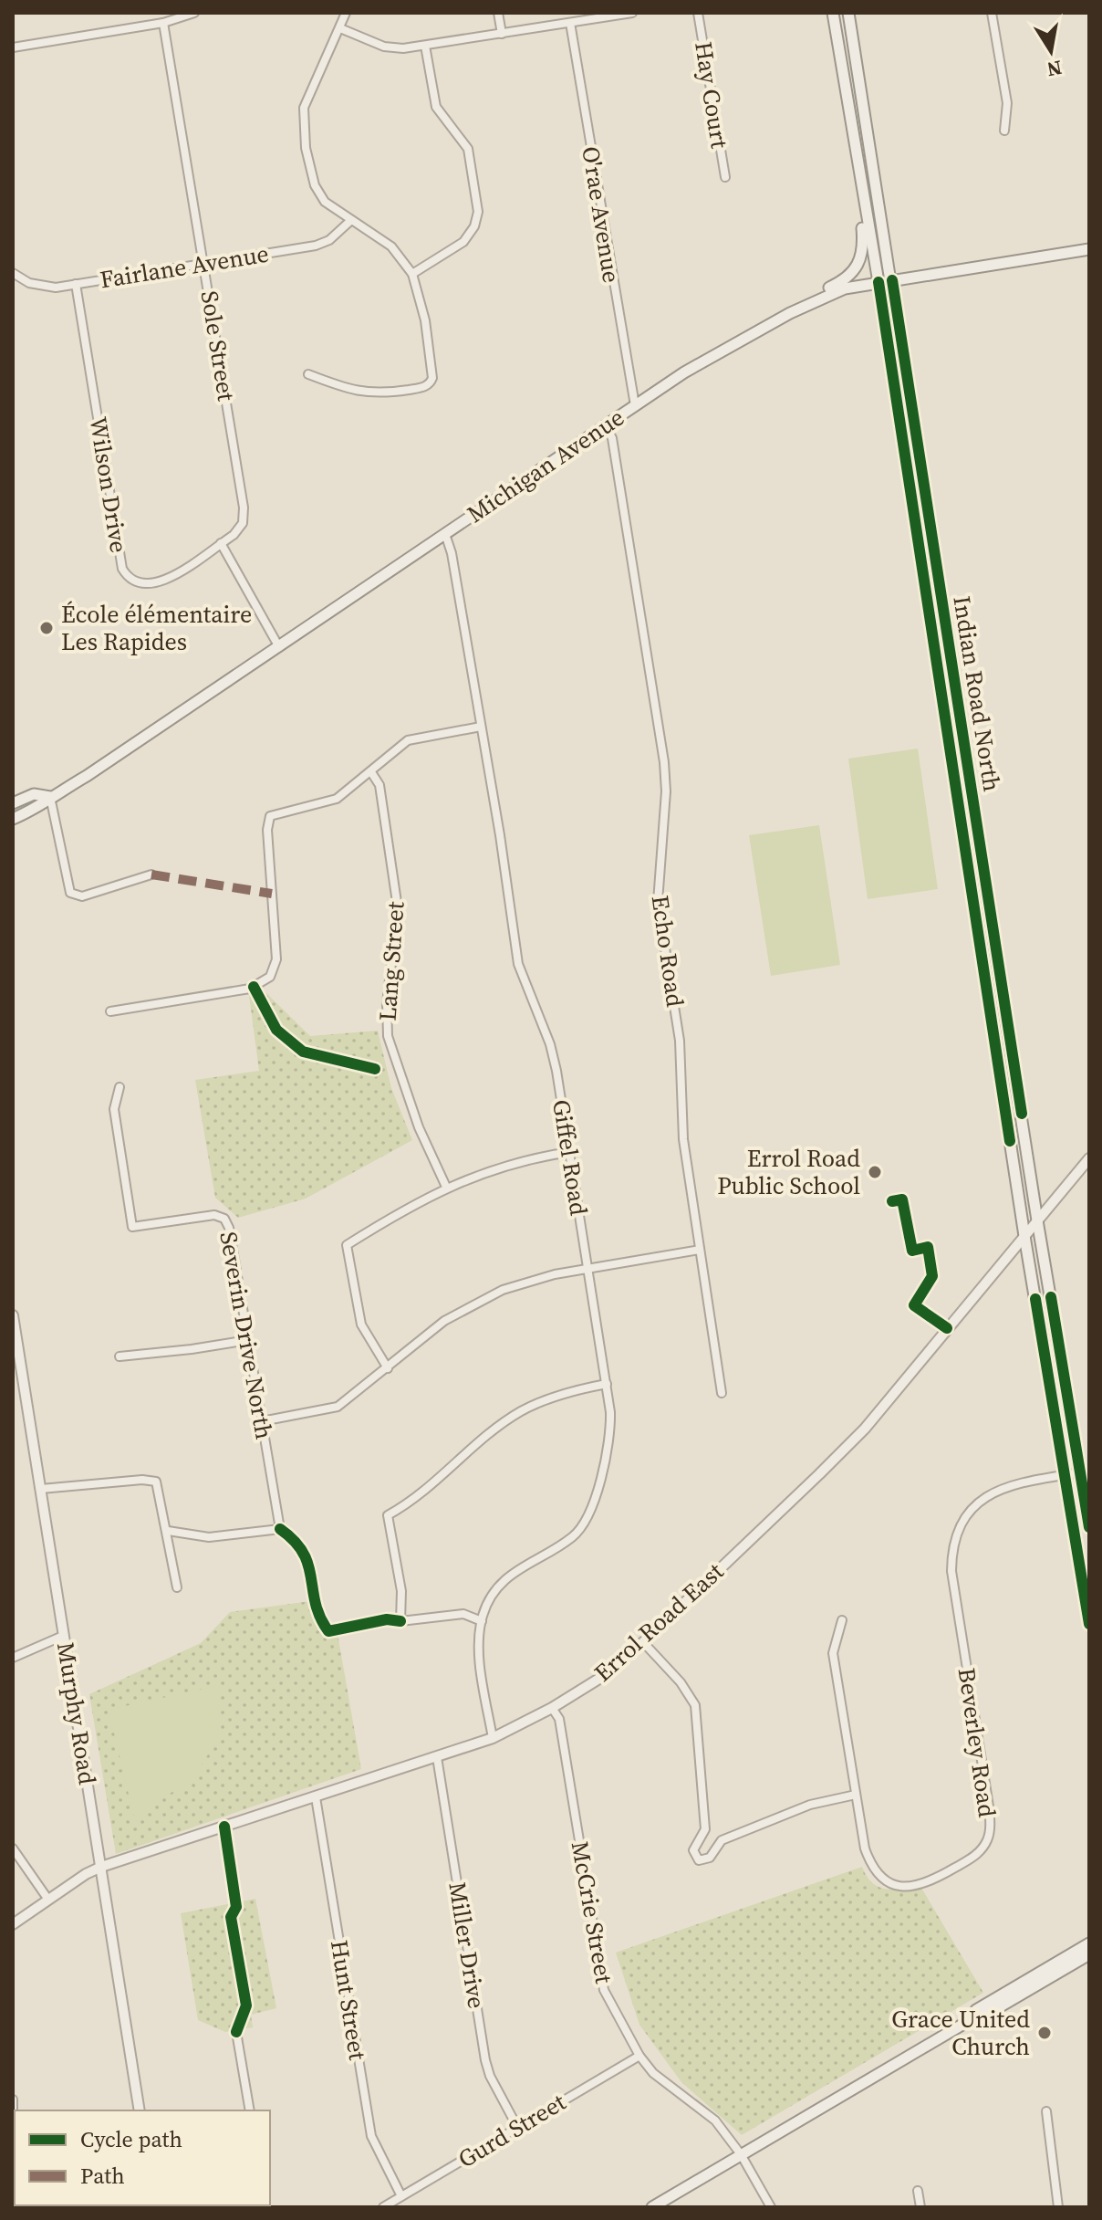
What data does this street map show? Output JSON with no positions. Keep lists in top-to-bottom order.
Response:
{
  "streets": {
    "main road": ["Michigan Avenue", "Indian Road North"],
    "street": [
      "Hay Court",
      "O'rae Avenue",
      "Fairlane Avenue",
      "Sole Street",
      "Wilson Drive",
      "Echo Road",
      "Lang Street",
      "Giffel Road",
      "Severin Drive North",
      "Errol Road East",
      "Murphy Road",
      "Beverley Road",
      "McCrie Street",
      "Miller Drive",
      "Hunt Street",
      "Gurd Street"
    ]
  },
  "crossings": [
    ["O'rae Avenue", "Michigan Avenue"],
    ["Fairlane Avenue", "Sole Street"],
    ["Fairlane Avenue", "Wilson Drive"],
    ["Sole Street", "Wilson Drive"],
    ["Michigan Avenue", "Indian Road North"],
    ["Michigan Avenue", "Echo Road"],
    ["Michigan Avenue", "Giffel Road"],
    ["Indian Road North", "Errol Road East"],
    ["Indian Road North", "Beverley Road"],
    ["Giffel Road", "Errol Road East"],
    ["Errol Road East", "Murphy Road"],
    ["Errol Road East", "McCrie Street"],
    ["Errol Road East", "Miller Drive"],
    ["Errol Road East", "Hunt Street"],
    ["McCrie Street", "Gurd Street"],
    ["Miller Drive", "Gurd Street"],
    ["Hunt Street", "Gurd Street"]
  ],
  "places": ["École élémentaire Les Rapides", "Errol Road Public School", "Grace United Church"],
  "legend": ["Cycle path", "Path"],
  "north": "bottom"
}
